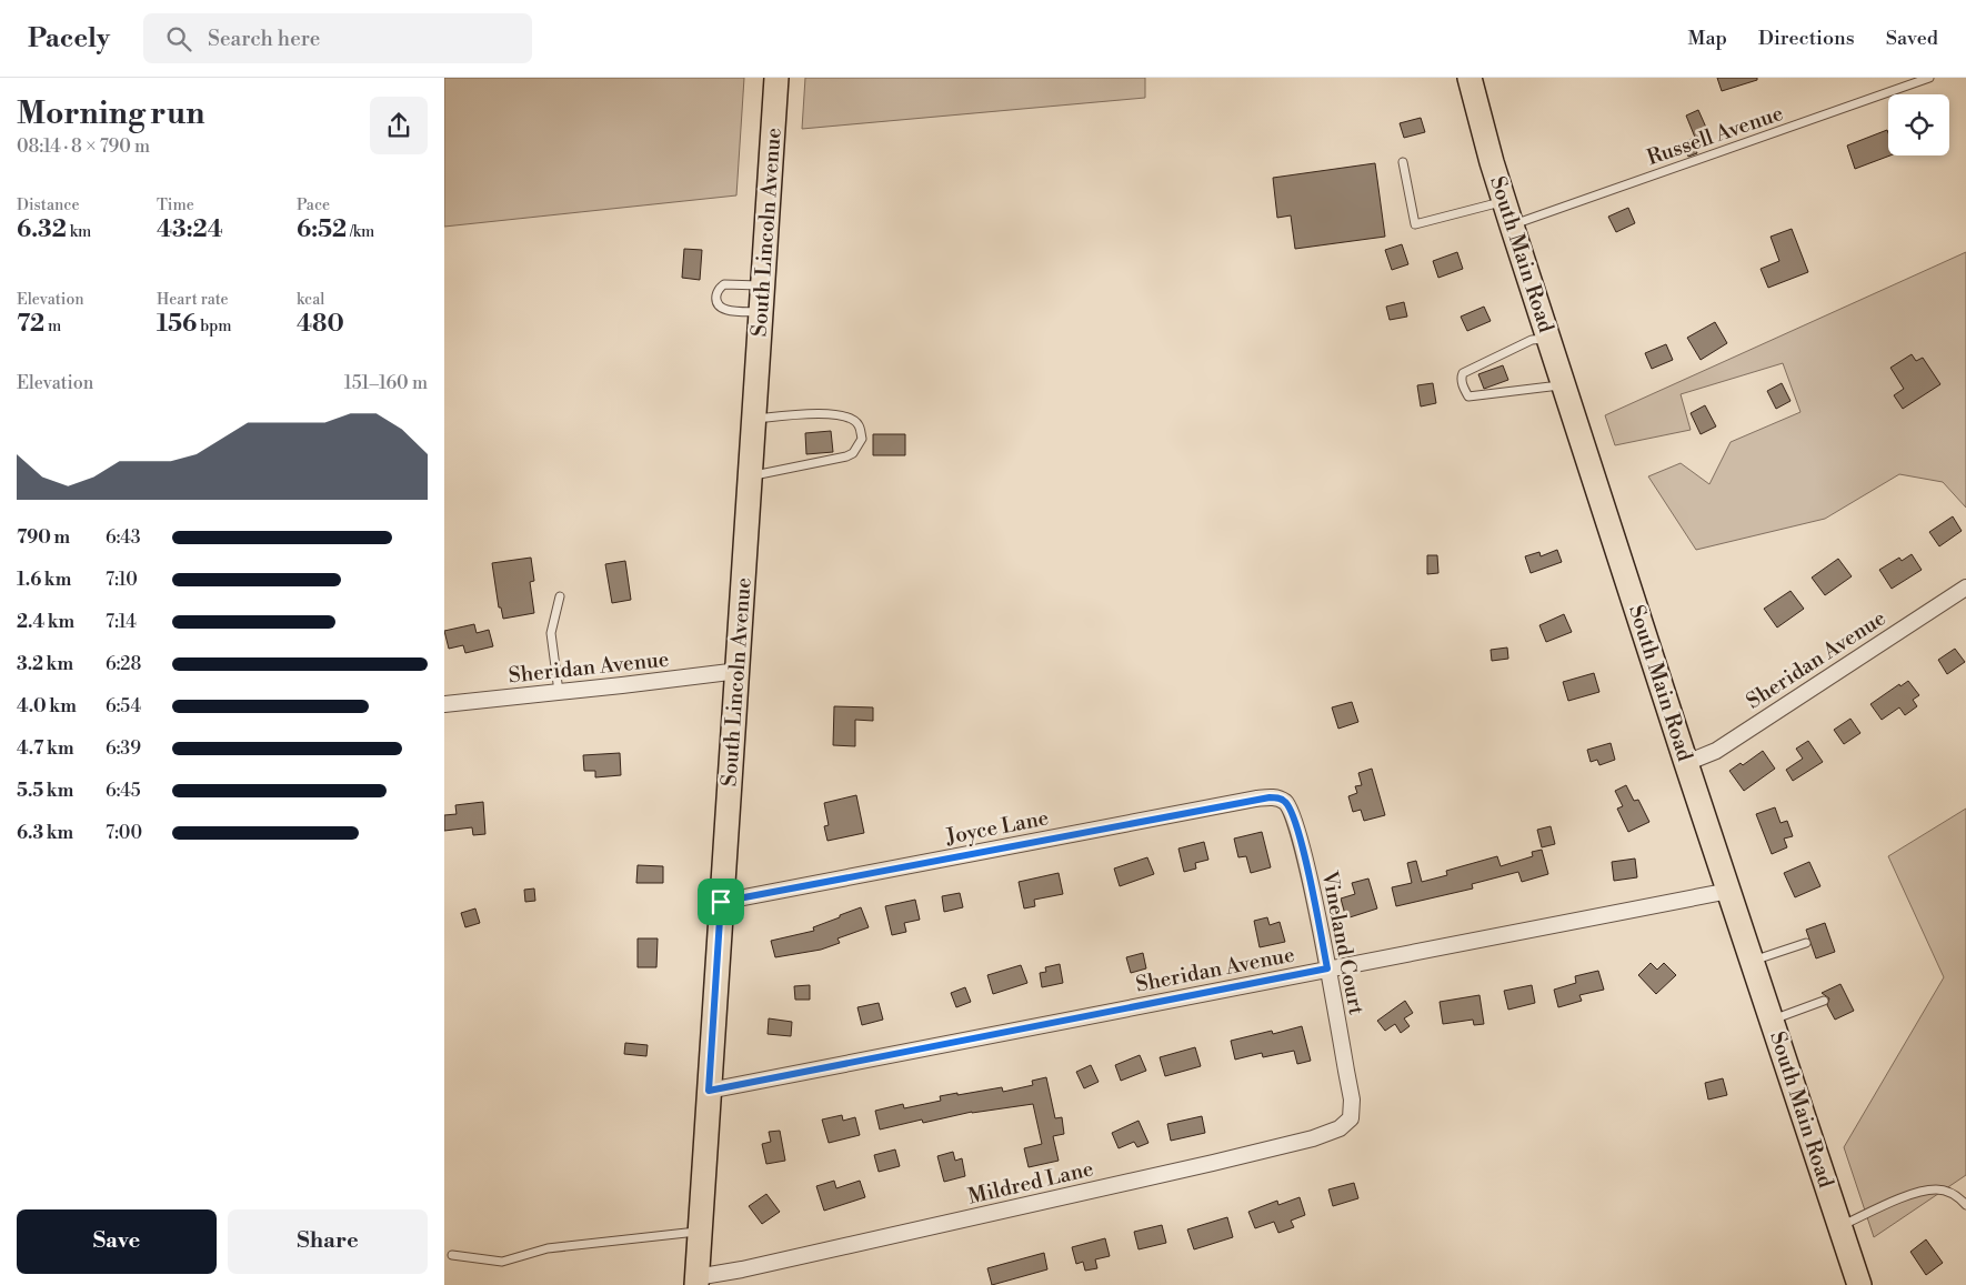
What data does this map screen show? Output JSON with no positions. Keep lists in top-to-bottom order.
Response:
{
  "streets": {
    "main road": ["South Lincoln Avenue", "South Main Road"],
    "street": [
      "Sheridan Avenue",
      "Joyce Lane",
      "Vineland Court",
      "Mildred Lane"
    ],
    "lane": ["Russell Avenue"]
  },
  "crossings": [
    ["Russell Avenue", "South Main Road"],
    ["South Lincoln Avenue", "Sheridan Avenue"],
    ["South Lincoln Avenue", "Joyce Lane"],
    ["South Lincoln Avenue", "Mildred Lane"],
    ["South Main Road", "Sheridan Avenue"],
    ["Sheridan Avenue", "Vineland Court"],
    ["Joyce Lane", "Vineland Court"],
    ["Vineland Court", "Mildred Lane"]
  ],
  "page": {
    "header": "Pacely",
    "search": "Search here",
    "nav": ["Map", "Directions", "Saved"],
    "heading": ["Morning run", "08:14 · 8 × 790 m"],
    "stats": [
      ["Distance", "6.32 km"],
      ["Time", "43:24"],
      ["Pace", "6:52 /km"],
      ["Elevation", "72 m"],
      ["Heart rate", "156 bpm"],
      ["kcal", "480"]
    ],
    "chart": ["Elevation", "151–160 m"],
    "list": [
      {
        "name": "790 m",
        "note": "6:43"
      },
      {
        "name": "1.6 km",
        "note": "7:10"
      },
      {
        "name": "2.4 km",
        "note": "7:14"
      },
      {
        "name": "3.2 km",
        "note": "6:28"
      },
      {
        "name": "4.0 km",
        "note": "6:54"
      },
      {
        "name": "4.7 km",
        "note": "6:39"
      },
      {
        "name": "5.5 km",
        "note": "6:45"
      },
      {
        "name": "6.3 km",
        "note": "7:00"
      }
    ],
    "buttons": ["Save", "Share"]
  }
}
